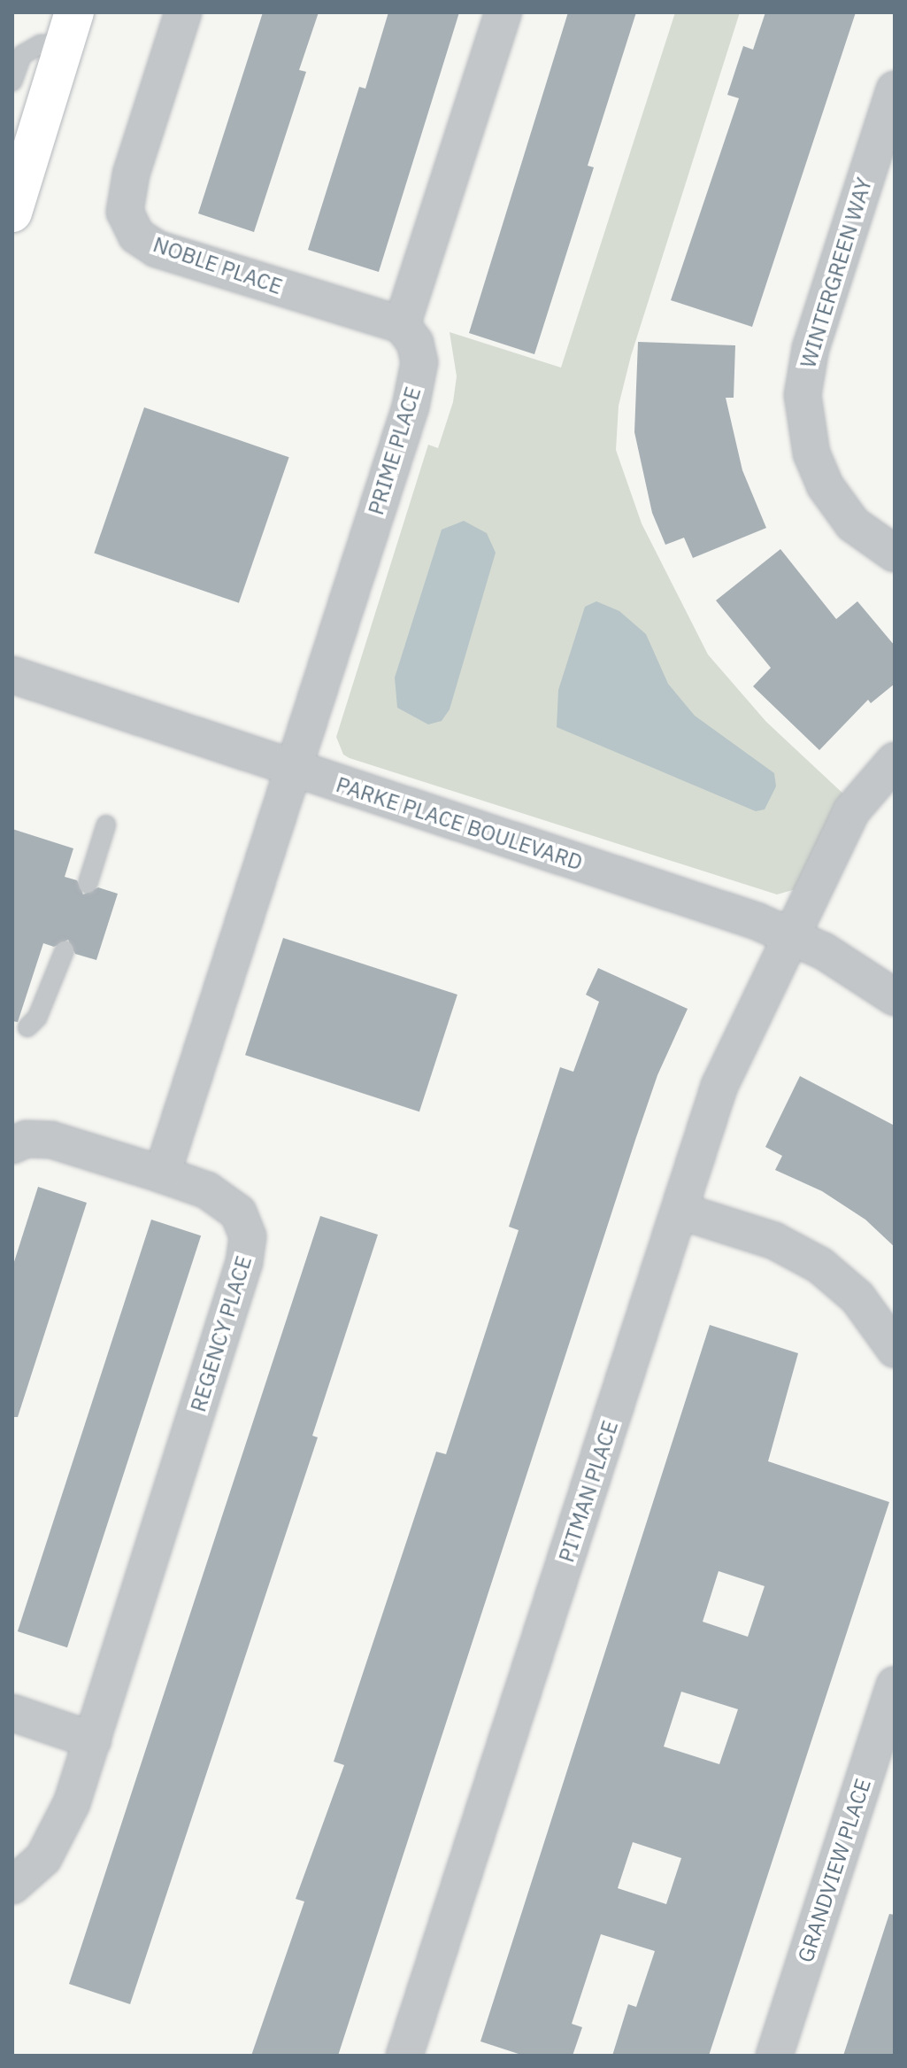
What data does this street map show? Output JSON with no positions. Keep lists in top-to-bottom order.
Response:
{
  "streets": {
    "street": [
      "NOBLE PLACE",
      "WINTERGREEN WAY",
      "PRIME PLACE",
      "PARKE PLACE BOULEVARD",
      "REGENCY PLACE",
      "PITMAN PLACE",
      "GRANDVIEW PLACE"
    ]
  },
  "crossings": [
    ["NOBLE PLACE", "PRIME PLACE"],
    ["PRIME PLACE", "PARKE PLACE BOULEVARD"],
    ["PARKE PLACE BOULEVARD", "PITMAN PLACE"]
  ]
}
